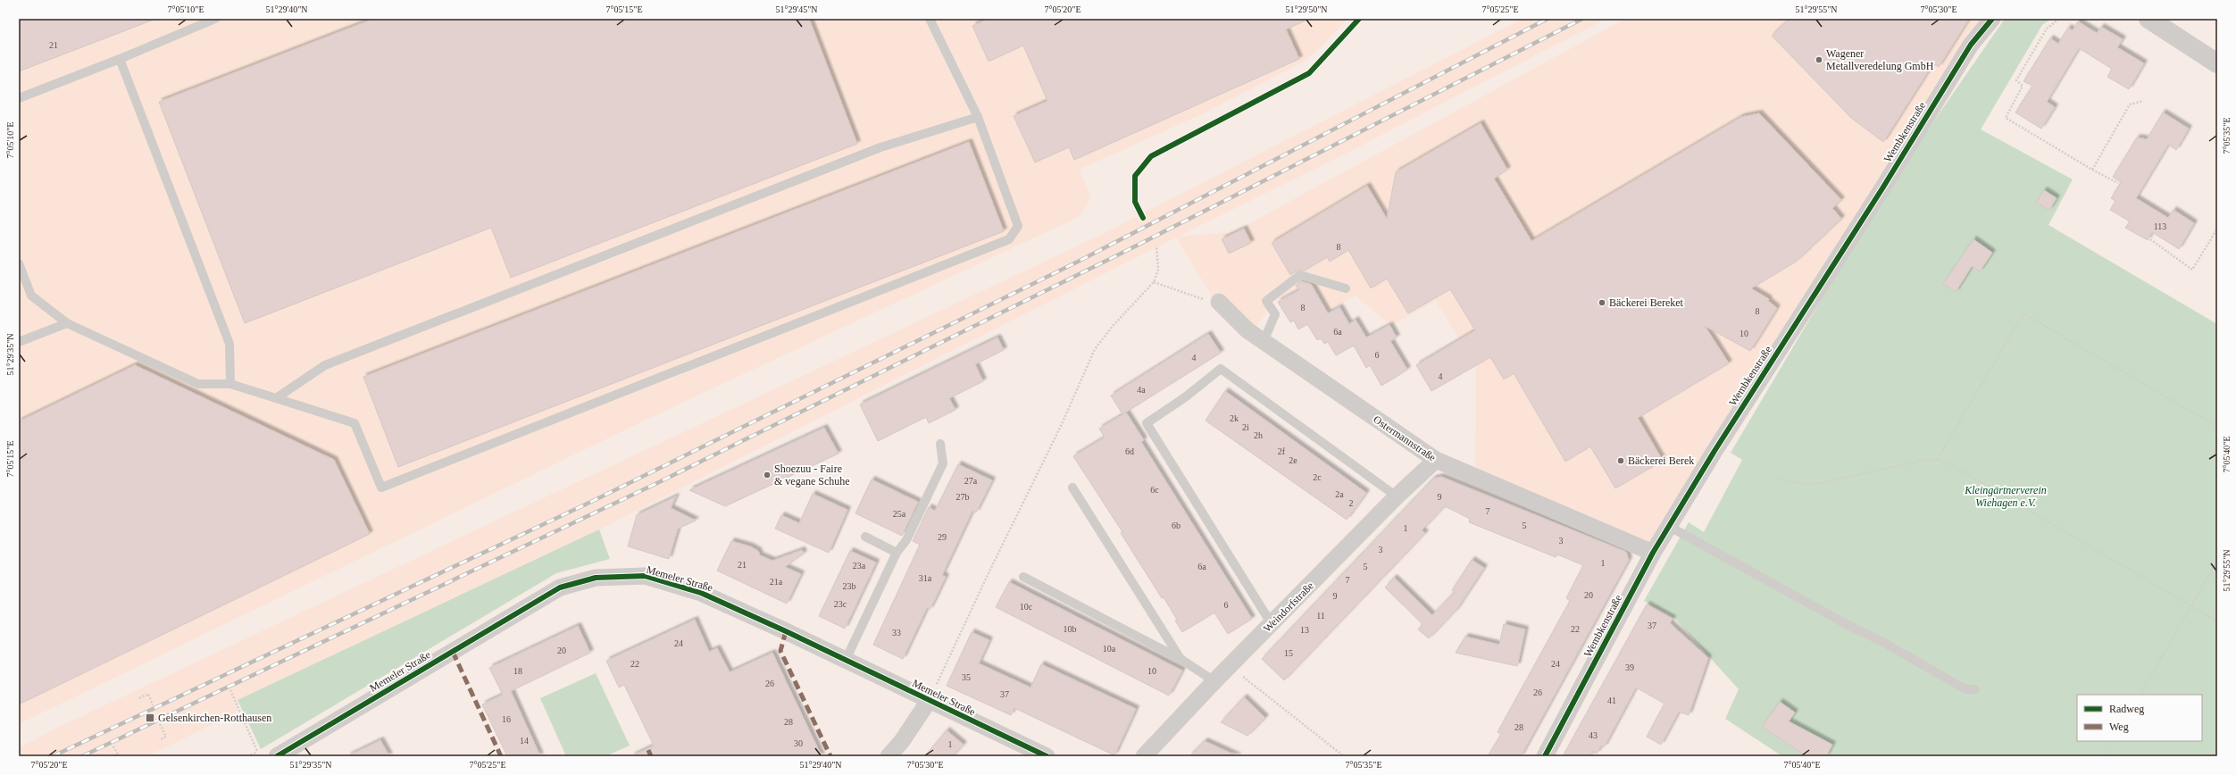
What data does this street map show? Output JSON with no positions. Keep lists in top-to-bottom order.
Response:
{
  "streets": {
    "street": [
      "Wembkenstraße",
      "Ostermannstraße",
      "Memeler Straße",
      "Weindorfstraße"
    ]
  },
  "crossings": [
    ["Wembkenstraße", "Ostermannstraße"],
    ["Ostermannstraße", "Weindorfstraße"]
  ],
  "parks": ["Kleingärtnerverein Wiehagen e.V."],
  "places": {
    "other": [
      "Wagener Metallveredelung GmbH",
      "Bäckerei Bereket",
      "Bäckerei Berek",
      "Shoezuu - Faire & vegane Schuhe"
    ],
    "transit": ["Gelsenkirchen-Rotthausen"]
  },
  "house_numbers": [
    "21",
    "113",
    "8",
    "8",
    "8",
    "6a",
    "10",
    "6",
    "4",
    "4",
    "4a",
    "2k",
    "2i",
    "2h",
    "6d",
    "2f",
    "2e",
    "2c",
    "27a",
    "6c",
    "2a",
    "27b",
    "9",
    "2",
    "7",
    "25a",
    "6b",
    "5",
    "1",
    "29",
    "3",
    "3",
    "1",
    "21",
    "23a",
    "6a",
    "5",
    "31a",
    "7",
    "21a",
    "23b",
    "20",
    "9",
    "23c",
    "6",
    "10c",
    "11",
    "37",
    "10b",
    "22",
    "13",
    "33",
    "24",
    "10a",
    "20",
    "15",
    "22",
    "24",
    "39",
    "18",
    "10",
    "35",
    "26",
    "26",
    "37",
    "41",
    "16",
    "28",
    "28",
    "43",
    "14",
    "30",
    "1"
  ],
  "legend": ["Radweg", "Weg"],
  "coordinates": [
    "7°05'10\"E",
    "51°29'40\"N",
    "7°05'15\"E",
    "51°29'45\"N",
    "7°05'20\"E",
    "51°29'50\"N",
    "7°05'25\"E",
    "51°29'55\"N",
    "7°05'30\"E",
    "7°05'35\"E",
    "51°29'35\"N",
    "7°05'40\"E"
  ]
}
